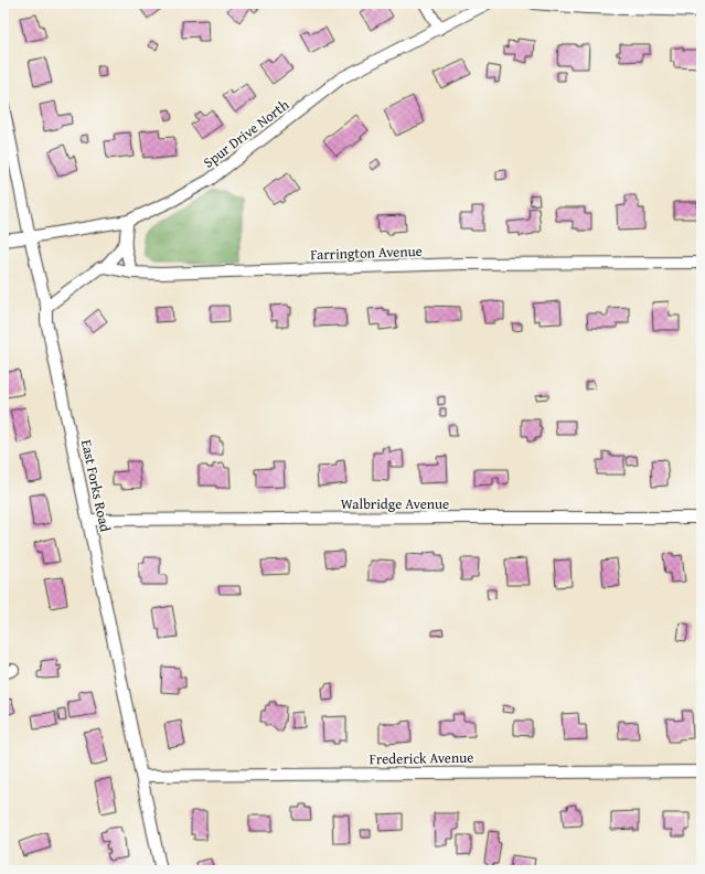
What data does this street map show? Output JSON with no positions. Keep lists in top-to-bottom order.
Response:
{
  "streets": {
    "street": [
      "Spur Drive North",
      "Farrington Avenue",
      "East Forks Road",
      "Walbridge Avenue",
      "Frederick Avenue"
    ]
  },
  "crossings": [
    ["Spur Drive North", "East Forks Road"],
    ["East Forks Road", "Walbridge Avenue"],
    ["East Forks Road", "Frederick Avenue"]
  ]
}
